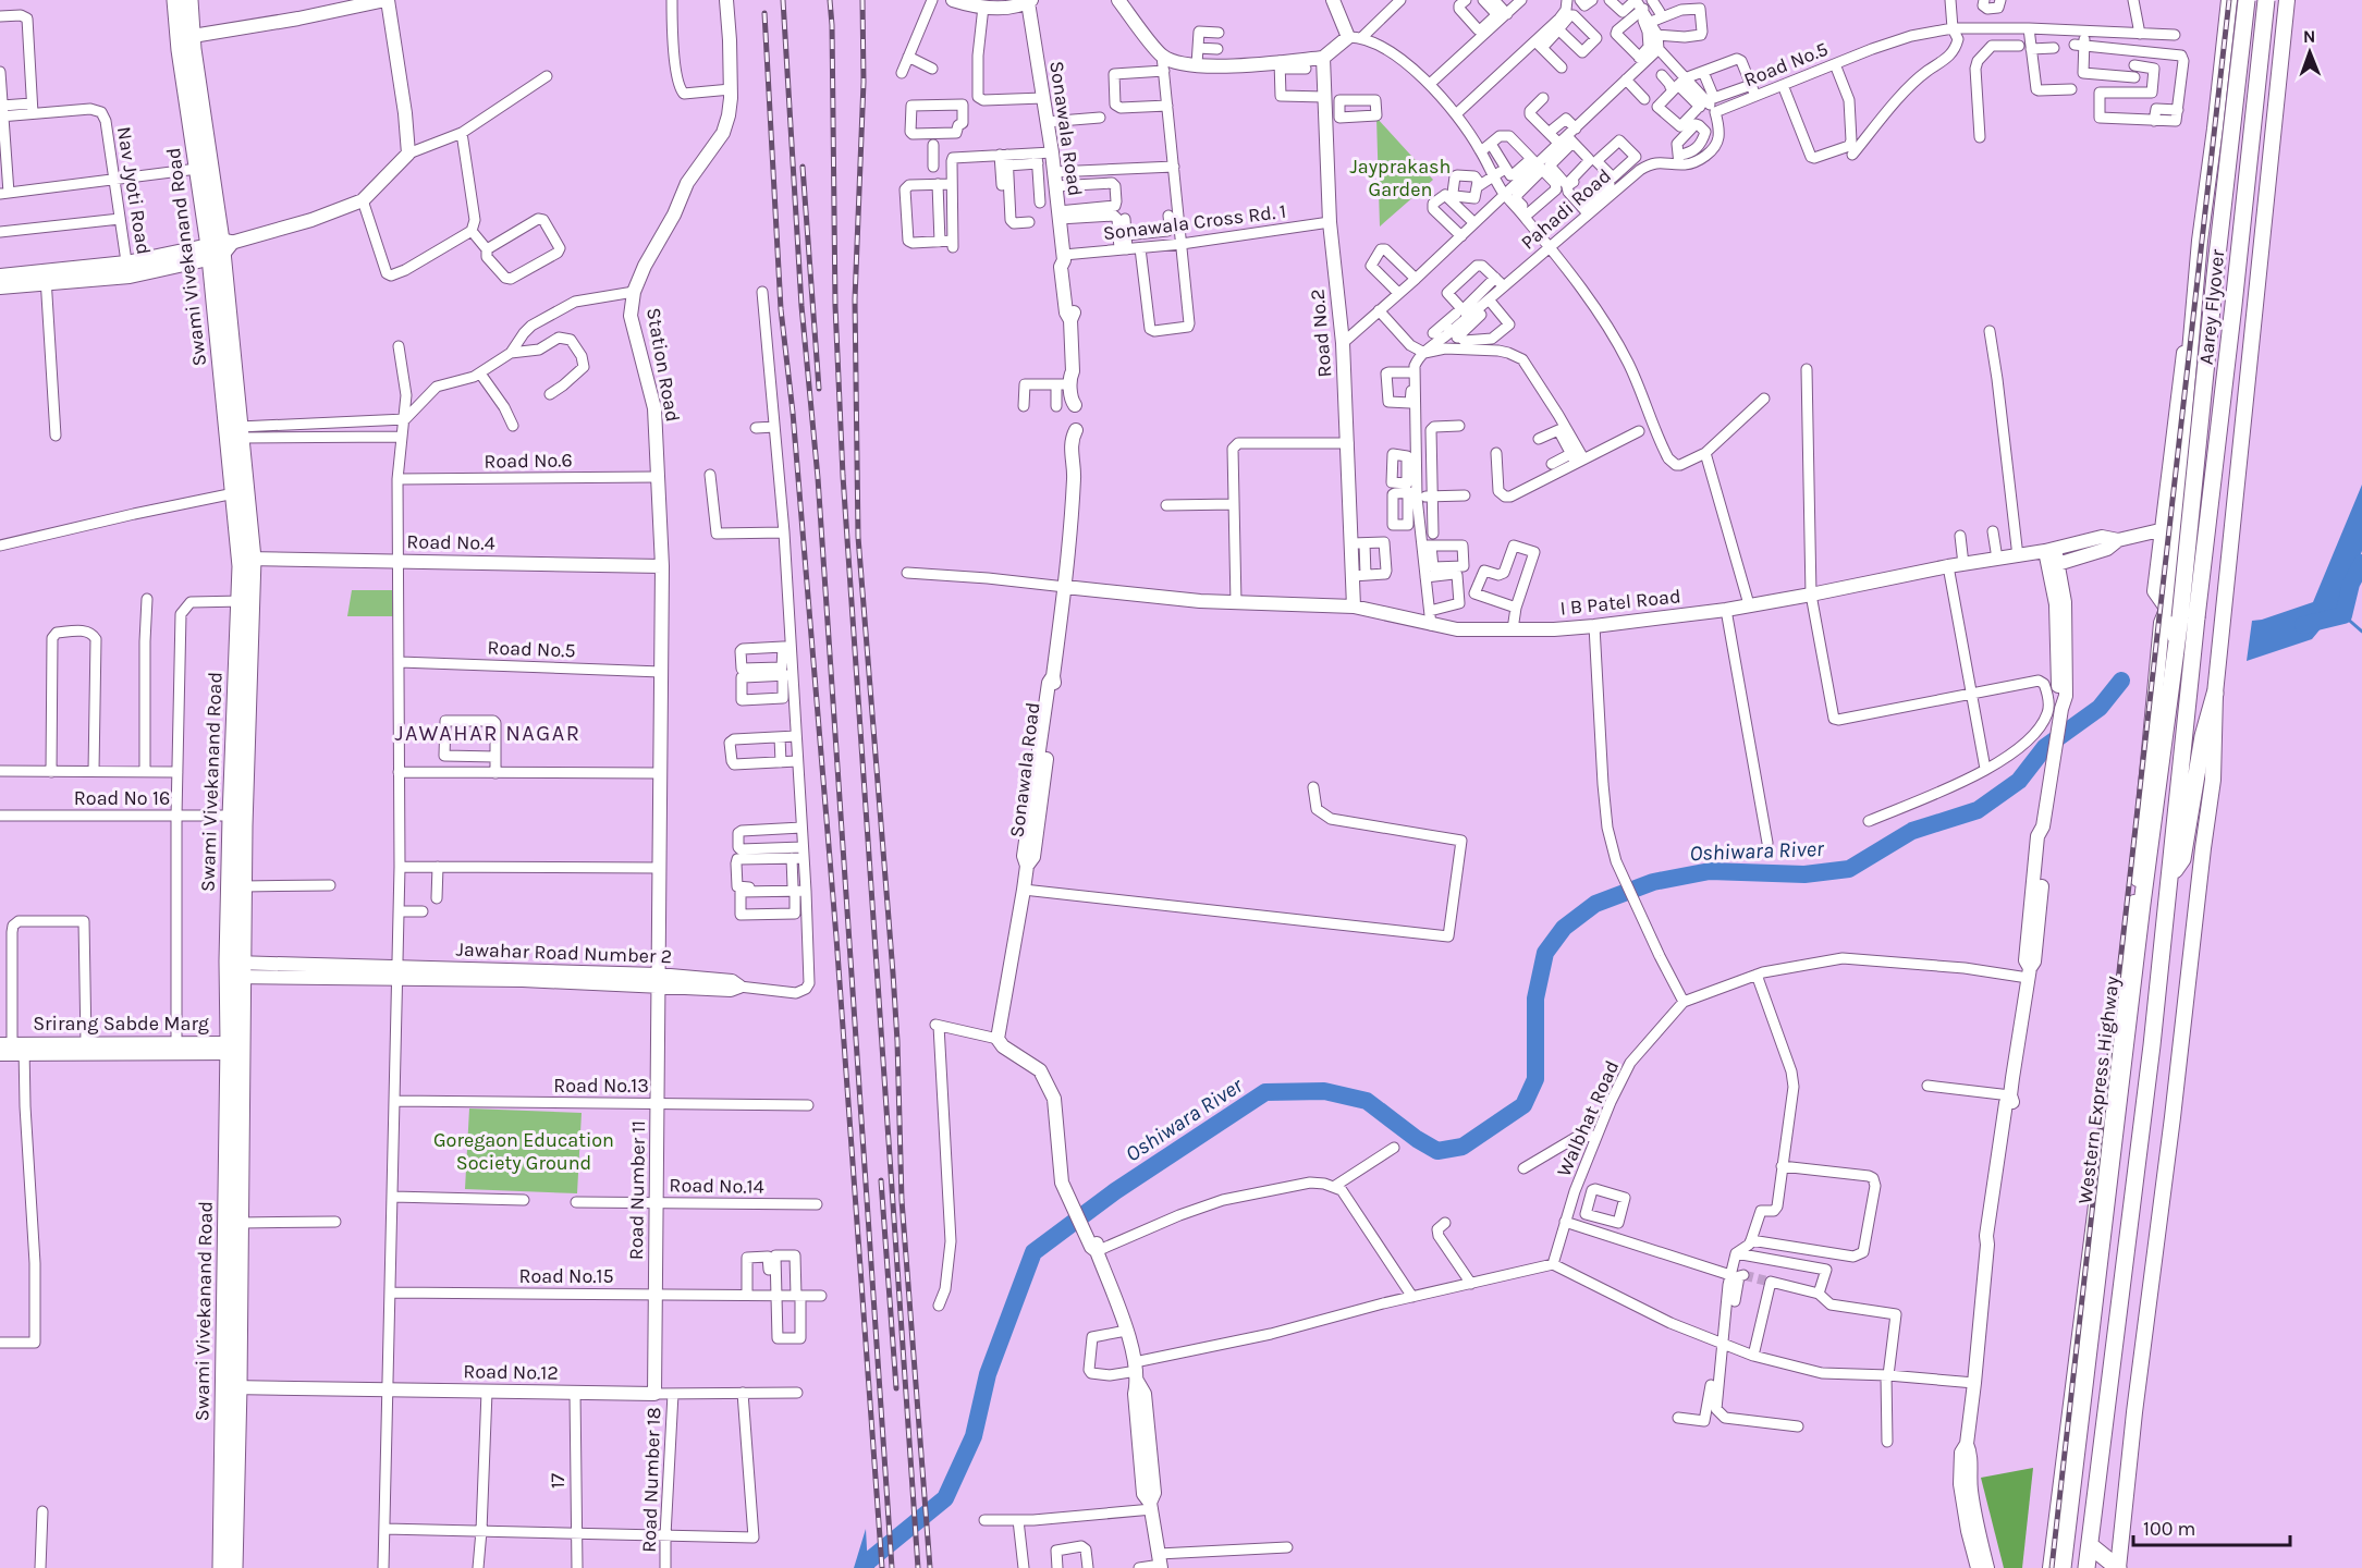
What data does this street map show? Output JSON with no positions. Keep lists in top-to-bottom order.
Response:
{
  "streets": {
    "main road": ["Swami Vivekanand Road", "Aarey Flyover", "Western Express Highway"],
    "street": [
      "Road No.5",
      "Sonawala Road",
      "Nav Jyoti Road",
      "Pahadi Road",
      "Sonawala Cross Rd. 1",
      "Road No.2",
      "Station Road",
      "Road No.6",
      "Road No.4",
      "I B Patel Road",
      "Road No 16",
      "Jawahar Road Number 2",
      "Srirang Sabde Marg",
      "Road No.13",
      "Walbhat Road",
      "Road No.14",
      "Road Number 11",
      "Road No.15",
      "Road No.12",
      "Road Number 18",
      "17"
    ]
  },
  "crossings": [
    ["Road No.5", "Pahadi Road"],
    ["Road No.5", "Station Road"],
    ["Sonawala Road", "Sonawala Cross Rd. 1"],
    ["Sonawala Road", "I B Patel Road"],
    ["Sonawala Cross Rd. 1", "Road No.2"],
    ["Swami Vivekanand Road", "Road No.4"],
    ["Swami Vivekanand Road", "Road No 16"],
    ["Swami Vivekanand Road", "Jawahar Road Number 2"],
    ["Swami Vivekanand Road", "Srirang Sabde Marg"],
    ["Swami Vivekanand Road", "Road No.12"],
    ["Aarey Flyover", "Western Express Highway"],
    ["Road No.2", "I B Patel Road"],
    ["Station Road", "Road No.6"],
    ["Station Road", "Road No.4"],
    ["Station Road", "Road Number 11"],
    ["Jawahar Road Number 2", "Road Number 11"],
    ["Road No.13", "Road Number 11"],
    ["Road No.14", "Road Number 11"],
    ["Road Number 11", "Road No.15"],
    ["Road Number 11", "Road No.12"],
    ["Road No.12", "Road Number 18"],
    ["Road No.12", "17"]
  ],
  "districts": ["JAWAHAR NAGAR"],
  "water": ["Oshiwara River"],
  "parks": ["Jayprakash Garden", "Goregaon Education Society Ground"],
  "scale_bar": "100 m",
  "north": "top"
}
